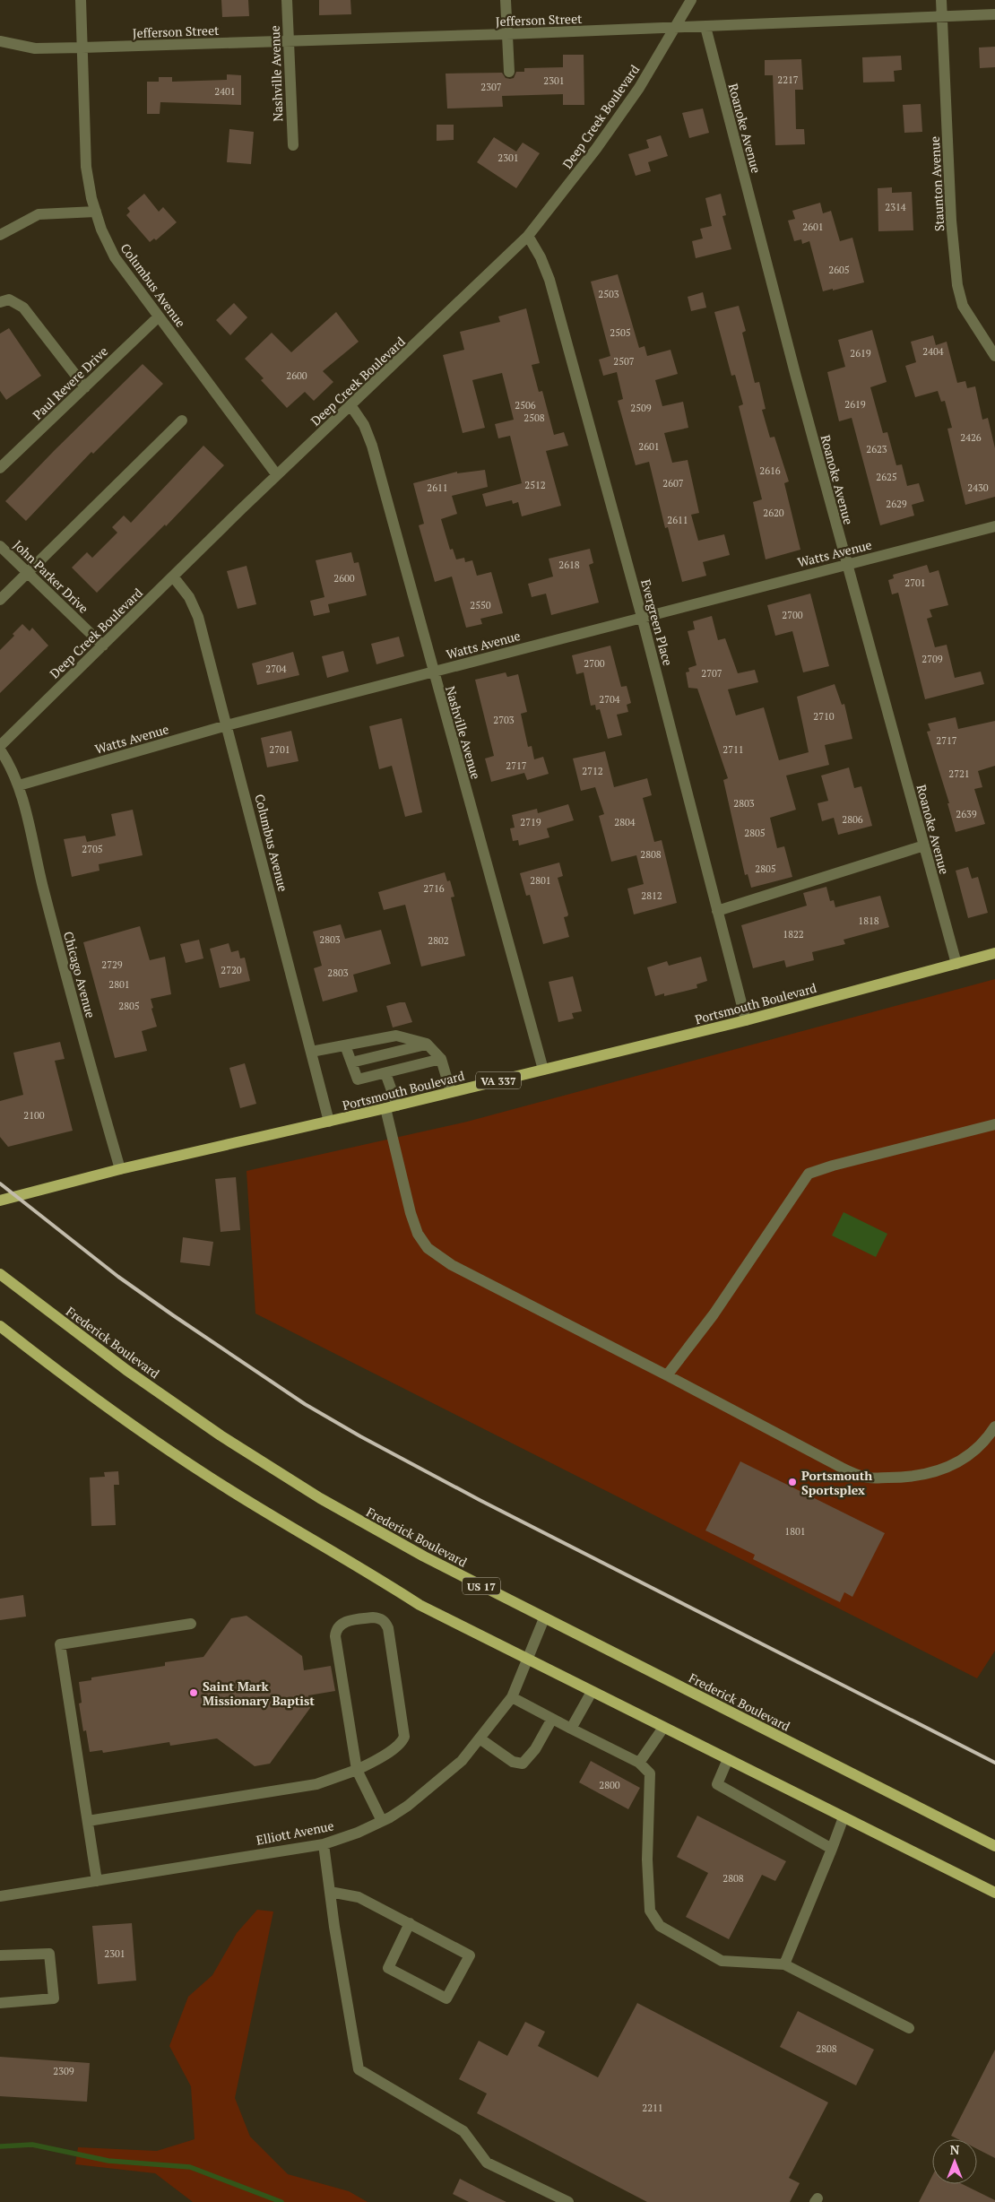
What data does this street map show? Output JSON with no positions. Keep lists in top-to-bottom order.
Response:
{
  "streets": {
    "main road": [
      "Portsmouth Boulevard",
      "VA 337",
      "Frederick Boulevard",
      "US 17"
    ],
    "street": [
      "Jefferson Street",
      "Nashville Avenue",
      "Deep Creek Boulevard",
      "Roanoke Avenue",
      "Staunton Avenue",
      "Columbus Avenue",
      "Paul Revere Drive",
      "Watts Avenue",
      "John Parker Drive",
      "Evergreen Place",
      "Chicago Avenue",
      "Elliott Avenue"
    ]
  },
  "crossings": [
    ["Jefferson Street", "Nashville Avenue"],
    ["Jefferson Street", "Deep Creek Boulevard"],
    ["Jefferson Street", "Roanoke Avenue"],
    ["Jefferson Street", "Staunton Avenue"],
    ["Jefferson Street", "Columbus Avenue"],
    ["Nashville Avenue", "Deep Creek Boulevard"],
    ["Nashville Avenue", "Watts Avenue"],
    ["Nashville Avenue", "Portsmouth Boulevard"],
    ["Deep Creek Boulevard", "Columbus Avenue"],
    ["Deep Creek Boulevard", "John Parker Drive"],
    ["Deep Creek Boulevard", "Evergreen Place"],
    ["Roanoke Avenue", "Watts Avenue"],
    ["Roanoke Avenue", "Portsmouth Boulevard"],
    ["Columbus Avenue", "Paul Revere Drive"],
    ["Columbus Avenue", "Watts Avenue"],
    ["Columbus Avenue", "Portsmouth Boulevard"],
    ["Watts Avenue", "Evergreen Place"],
    ["Watts Avenue", "Chicago Avenue"],
    ["Evergreen Place", "Portsmouth Boulevard"],
    ["Chicago Avenue", "Portsmouth Boulevard"],
    ["Frederick Boulevard", "Elliott Avenue"]
  ],
  "places": ["Portsmouth Sportsplex", "Saint Mark Missionary Baptist"],
  "house_numbers": [
    "2217",
    "2301",
    "2307",
    "2401",
    "2301",
    "2314",
    "2601",
    "2605",
    "2503",
    "2505",
    "2404",
    "2619",
    "2507",
    "2600",
    "2619",
    "2506",
    "2509",
    "2508",
    "2426",
    "2601",
    "2623",
    "2616",
    "2625",
    "2607",
    "2512",
    "2611",
    "2430",
    "2629",
    "2620",
    "2611",
    "2618",
    "2600",
    "2701",
    "2550",
    "2700",
    "2709",
    "2700",
    "2704",
    "2707",
    "2704",
    "2710",
    "2703",
    "2717",
    "2701",
    "2711",
    "2717",
    "2712",
    "2721",
    "2803",
    "2639",
    "2806",
    "2719",
    "2804",
    "2805",
    "2705",
    "2808",
    "2805",
    "2801",
    "2716",
    "2812",
    "1818",
    "1822",
    "2803",
    "2802",
    "2729",
    "2720",
    "2803",
    "2801",
    "2805",
    "2100",
    "1801",
    "2800",
    "2808",
    "2301",
    "2808",
    "2309",
    "2211"
  ],
  "north": "top"
}
